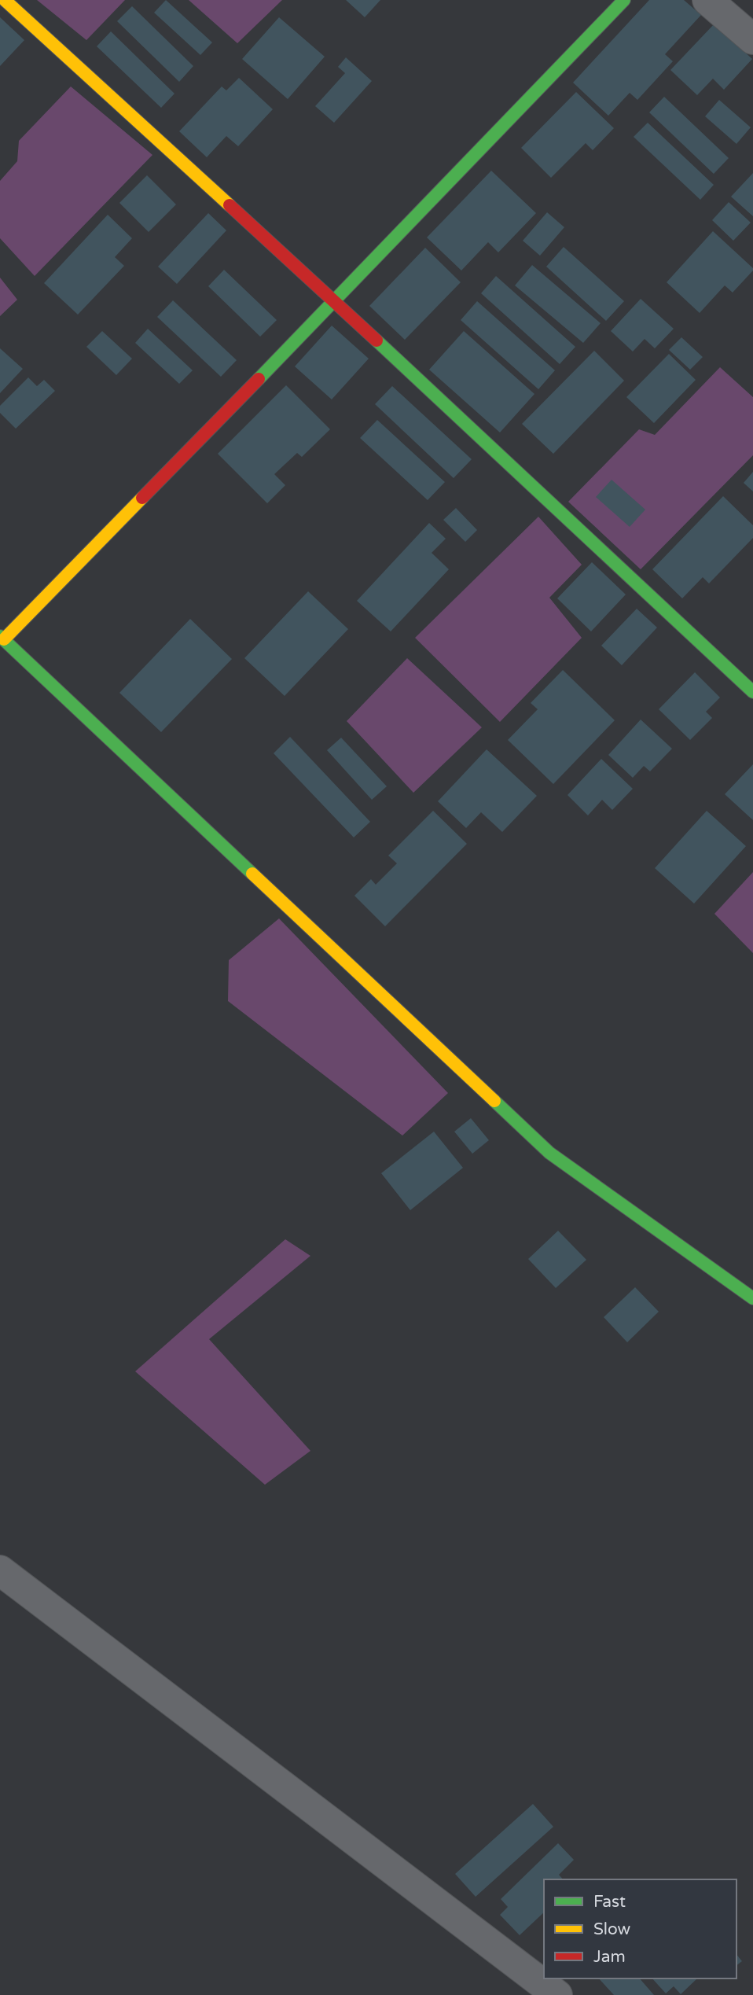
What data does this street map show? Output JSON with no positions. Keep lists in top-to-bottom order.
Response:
{
  "legend": ["Fast", "Slow", "Jam"]
}
